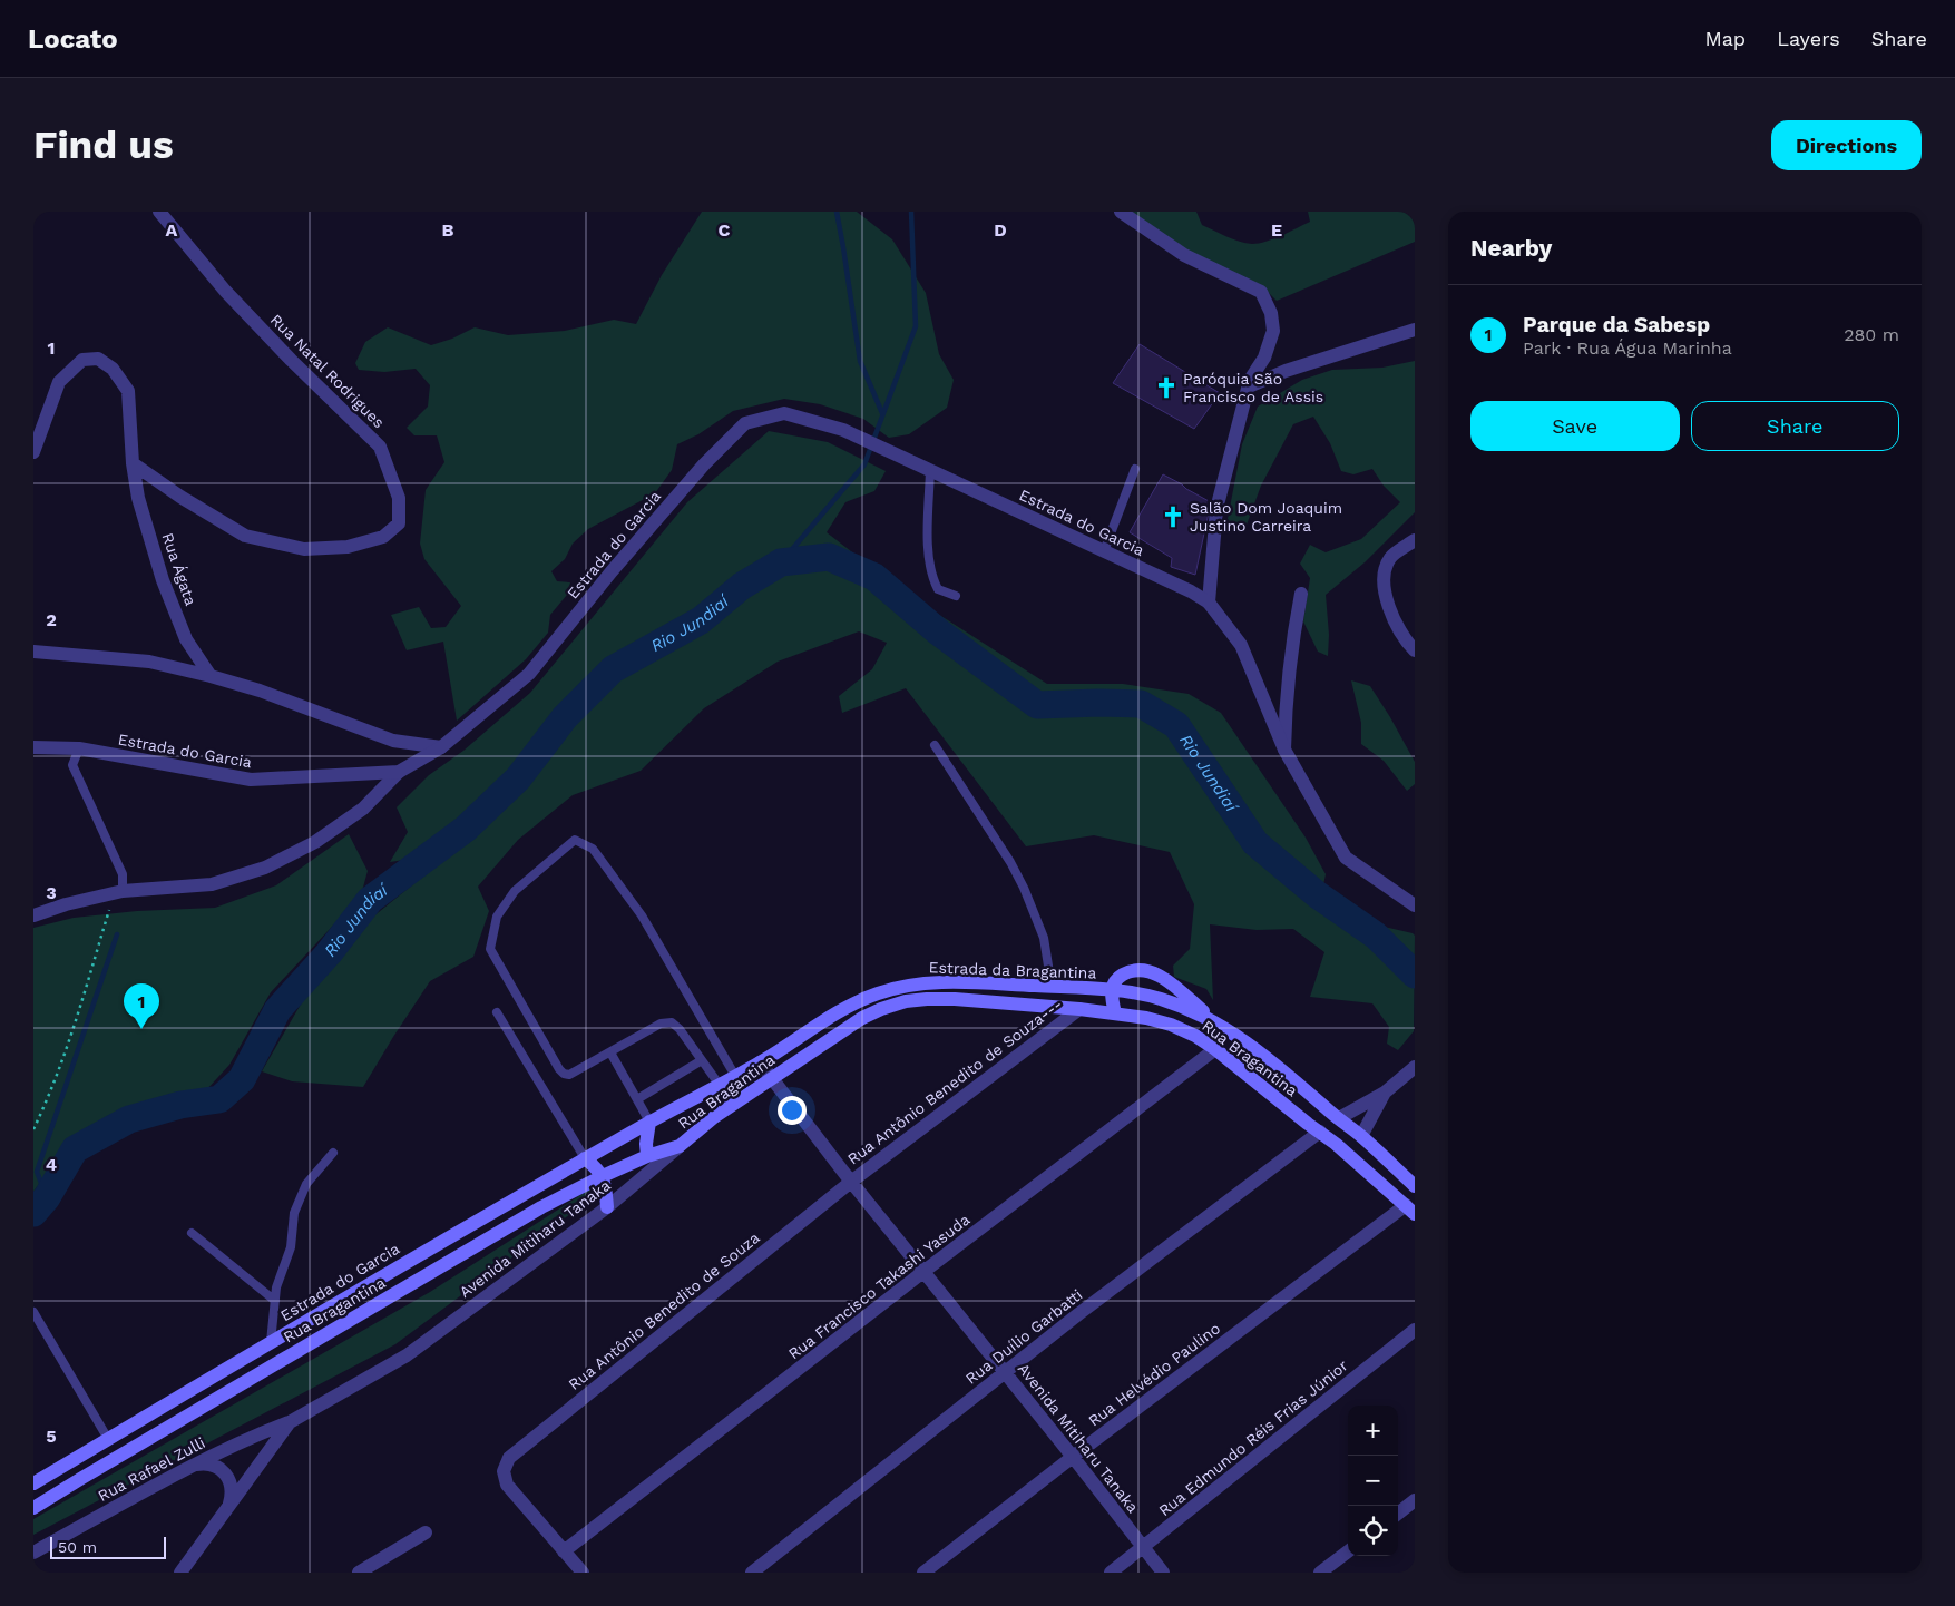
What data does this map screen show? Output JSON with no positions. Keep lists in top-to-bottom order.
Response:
{
  "streets": {
    "main road": ["Estrada do Garcia", "Estrada da Bragantina", "Rua Bragantina"],
    "street": [
      "Rua Natal Rodrigues",
      "Rua Ágata",
      "Rua Antônio Benedito de Souza---",
      "Avenida Mitiharu Tanaka",
      "Rua Francisco Takashi Yasuda",
      "Rua Antônio Benedito de Souza",
      "Rua Duílio Garbatti",
      "Rua Helvédio Paulino",
      "Rua Edmundo Réis Frias Júnior",
      "Rua Rafael Zulli"
    ]
  },
  "crossings": [
    ["Rua Natal Rodrigues", "Rua Ágata"],
    ["Estrada do Garcia", "Estrada da Bragantina"],
    ["Estrada da Bragantina", "Avenida Mitiharu Tanaka"],
    ["Rua Bragantina", "Rua Antônio Benedito de Souza---"],
    ["Rua Bragantina", "Avenida Mitiharu Tanaka"],
    ["Rua Bragantina", "Rua Francisco Takashi Yasuda"],
    ["Rua Bragantina", "Rua Duílio Garbatti"],
    ["Rua Bragantina", "Rua Helvédio Paulino"],
    ["Rua Antônio Benedito de Souza---", "Avenida Mitiharu Tanaka"],
    ["Rua Antônio Benedito de Souza---", "Rua Antônio Benedito de Souza"],
    ["Avenida Mitiharu Tanaka", "Rua Francisco Takashi Yasuda"],
    ["Avenida Mitiharu Tanaka", "Rua Antônio Benedito de Souza"],
    ["Avenida Mitiharu Tanaka", "Rua Duílio Garbatti"],
    ["Avenida Mitiharu Tanaka", "Rua Helvédio Paulino"],
    ["Avenida Mitiharu Tanaka", "Rua Edmundo Réis Frias Júnior"],
    ["Avenida Mitiharu Tanaka", "Rua Rafael Zulli"],
    ["Rua Francisco Takashi Yasuda", "Rua Antônio Benedito de Souza"]
  ],
  "water": ["Rio Jundiaí"],
  "places": {
    "church": ["Paróquia São Francisco de Assis", "Salão Dom Joaquim Justino Carreira"]
  },
  "scale_bar": "50 m",
  "page": {
    "header": "Locato",
    "nav": ["Map", "Layers", "Share"],
    "buttons": [
      "Directions",
      ["Save", "Share"]
    ],
    "title": "Find us",
    "heading": "Nearby",
    "list": [
      {
        "mark": "1",
        "name": "Parque da Sabesp",
        "note": "Park · Rua Água Marinha",
        "value": "280 m"
      }
    ],
    "pins": "1",
    "map_buttons": ["+", "−"],
    "scale": "50 m"
  },
  "grid": {
    "columns": [
      "A",
      "B",
      "C",
      "D",
      "E"
    ],
    "rows": [
      "1",
      "2",
      "3",
      "4",
      "5"
    ]
  }
}
